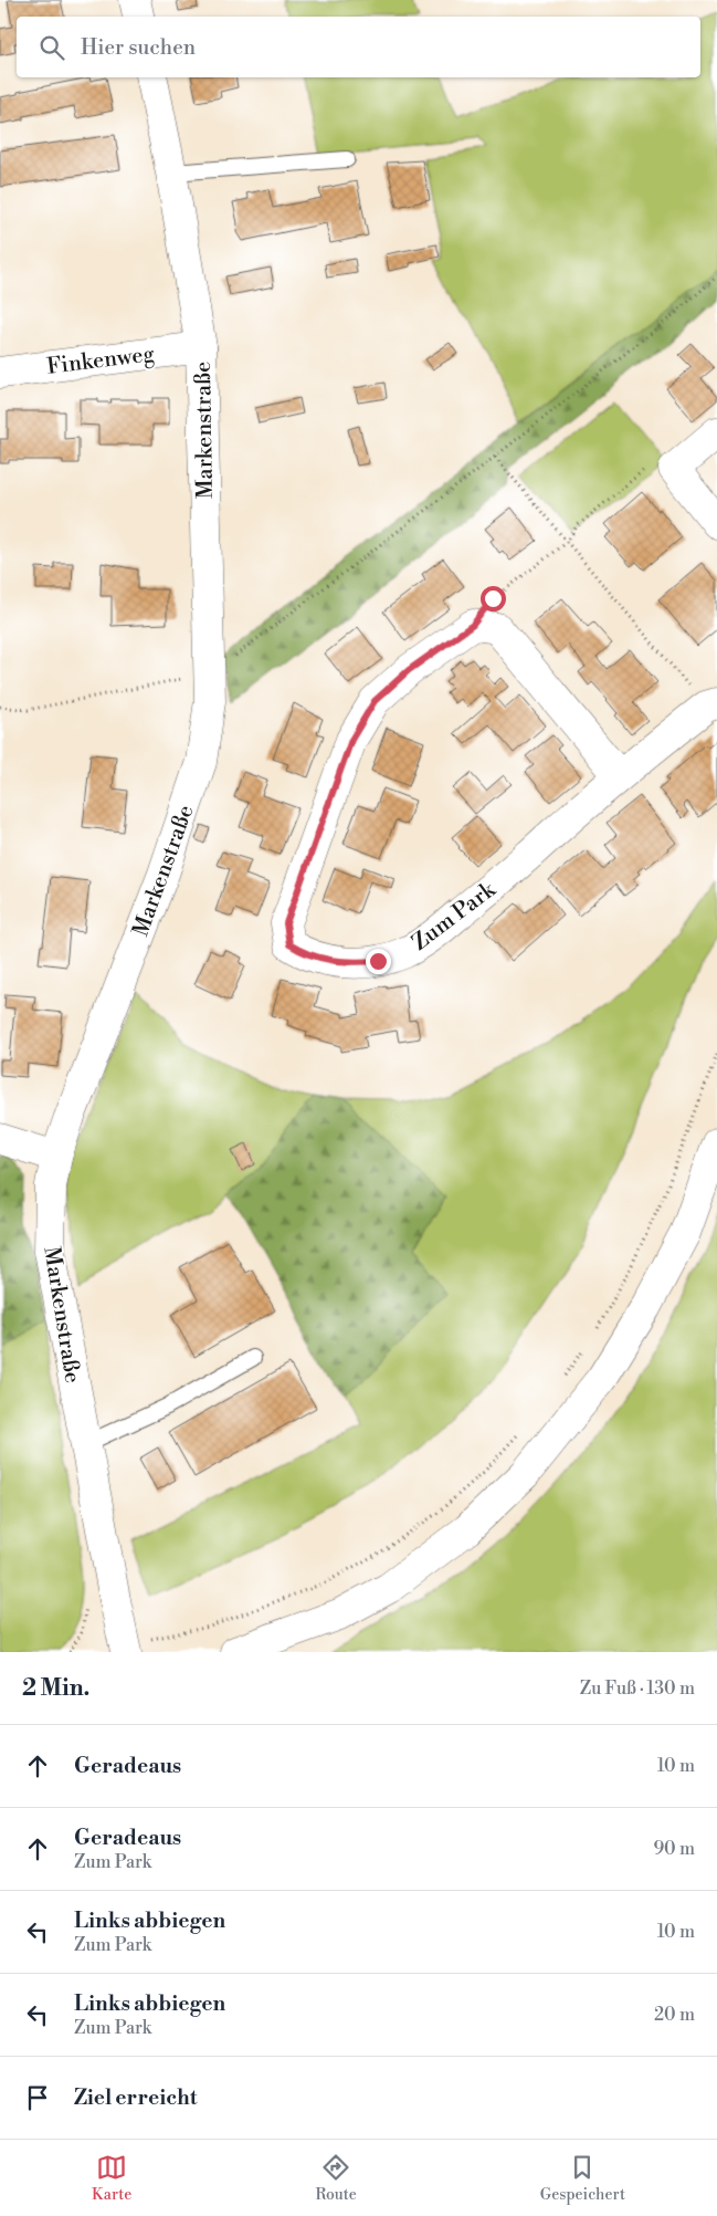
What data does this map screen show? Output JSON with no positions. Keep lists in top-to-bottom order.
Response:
{
  "streets": {
    "street": ["Finkenweg", "Markenstraße", "Zum Park"]
  },
  "crossings": [
    ["Finkenweg", "Markenstraße"]
  ],
  "page": {
    "search": "Hier suchen",
    "heading": ["2 Min.", "Zu Fuß · 130 m"],
    "list": [
      ["Geradeaus", "10 m"],
      ["Geradeaus", "Zum Park", "90 m"],
      ["Links abbiegen", "Zum Park", "10 m"],
      ["Links abbiegen", "Zum Park", "20 m"],
      "Ziel erreicht"
    ],
    "nav": ["Karte", "Route", "Gespeichert"]
  }
}
